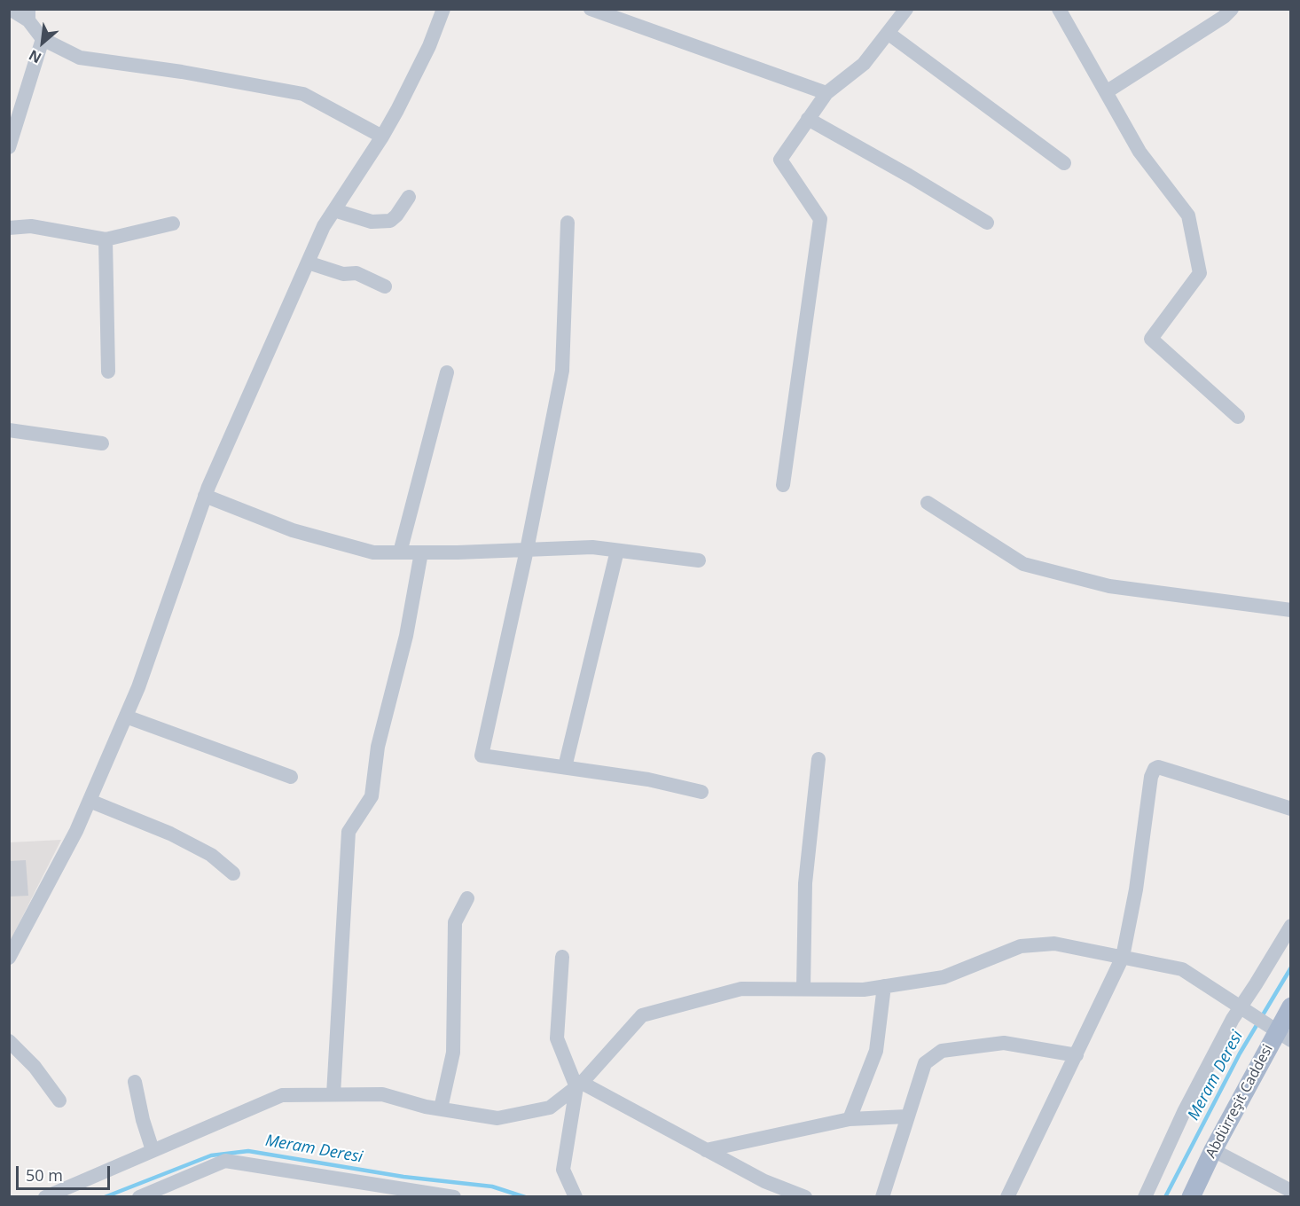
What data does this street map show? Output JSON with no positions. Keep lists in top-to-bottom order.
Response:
{
  "streets": {
    "main road": ["Abdürreşit Caddesi"]
  },
  "water": ["Meram Deresi"],
  "scale_bar": "50 m",
  "north": "bottom left"
}
